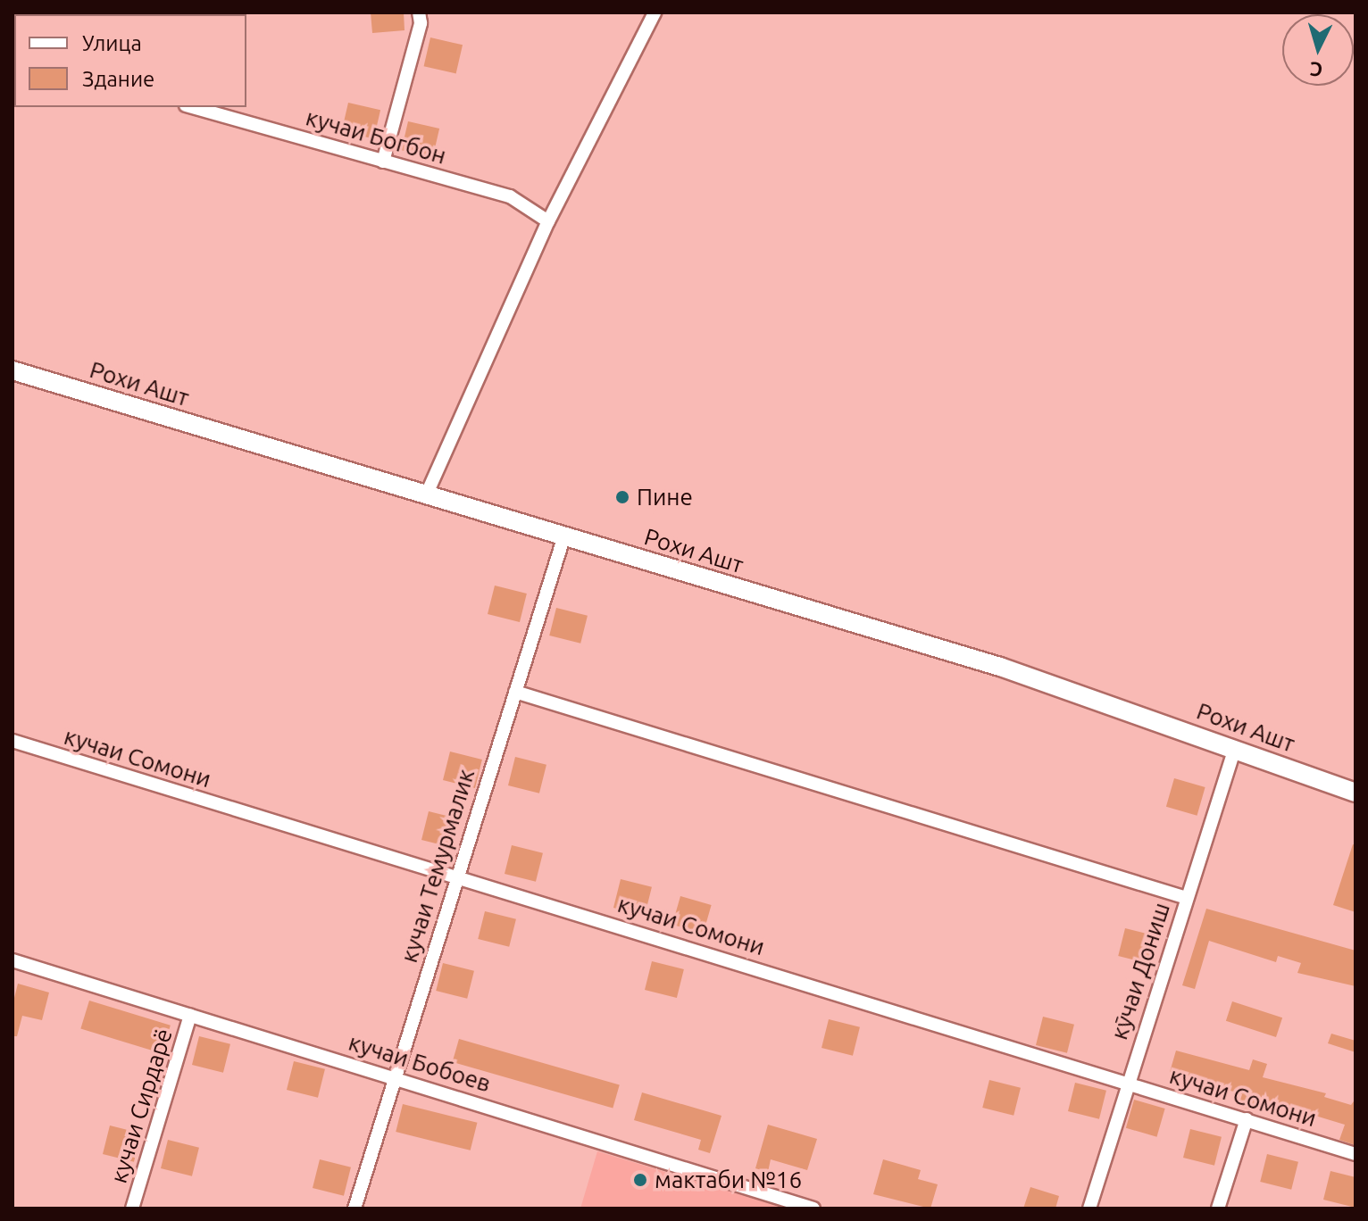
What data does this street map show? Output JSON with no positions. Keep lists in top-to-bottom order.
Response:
{
  "streets": {
    "main road": ["Рохи Ашт"],
    "street": [
      "кучаи Богбон",
      "кучаи Сомони",
      "кучаи Темурмалик",
      "кӯчаи Дониш",
      "кучаи Бобоев",
      "кучаи Сирдарё"
    ]
  },
  "crossings": [
    ["Рохи Ашт", "кучаи Темурмалик"],
    ["Рохи Ашт", "кӯчаи Дониш"],
    ["кучаи Сомони", "кучаи Темурмалик"],
    ["кучаи Сомони", "кӯчаи Дониш"],
    ["кучаи Темурмалик", "кучаи Бобоев"],
    ["кучаи Бобоев", "кучаи Сирдарё"]
  ],
  "places": ["Пине", "мактаби №16"],
  "legend": ["Улица", "Здание"],
  "north": "bottom"
}
